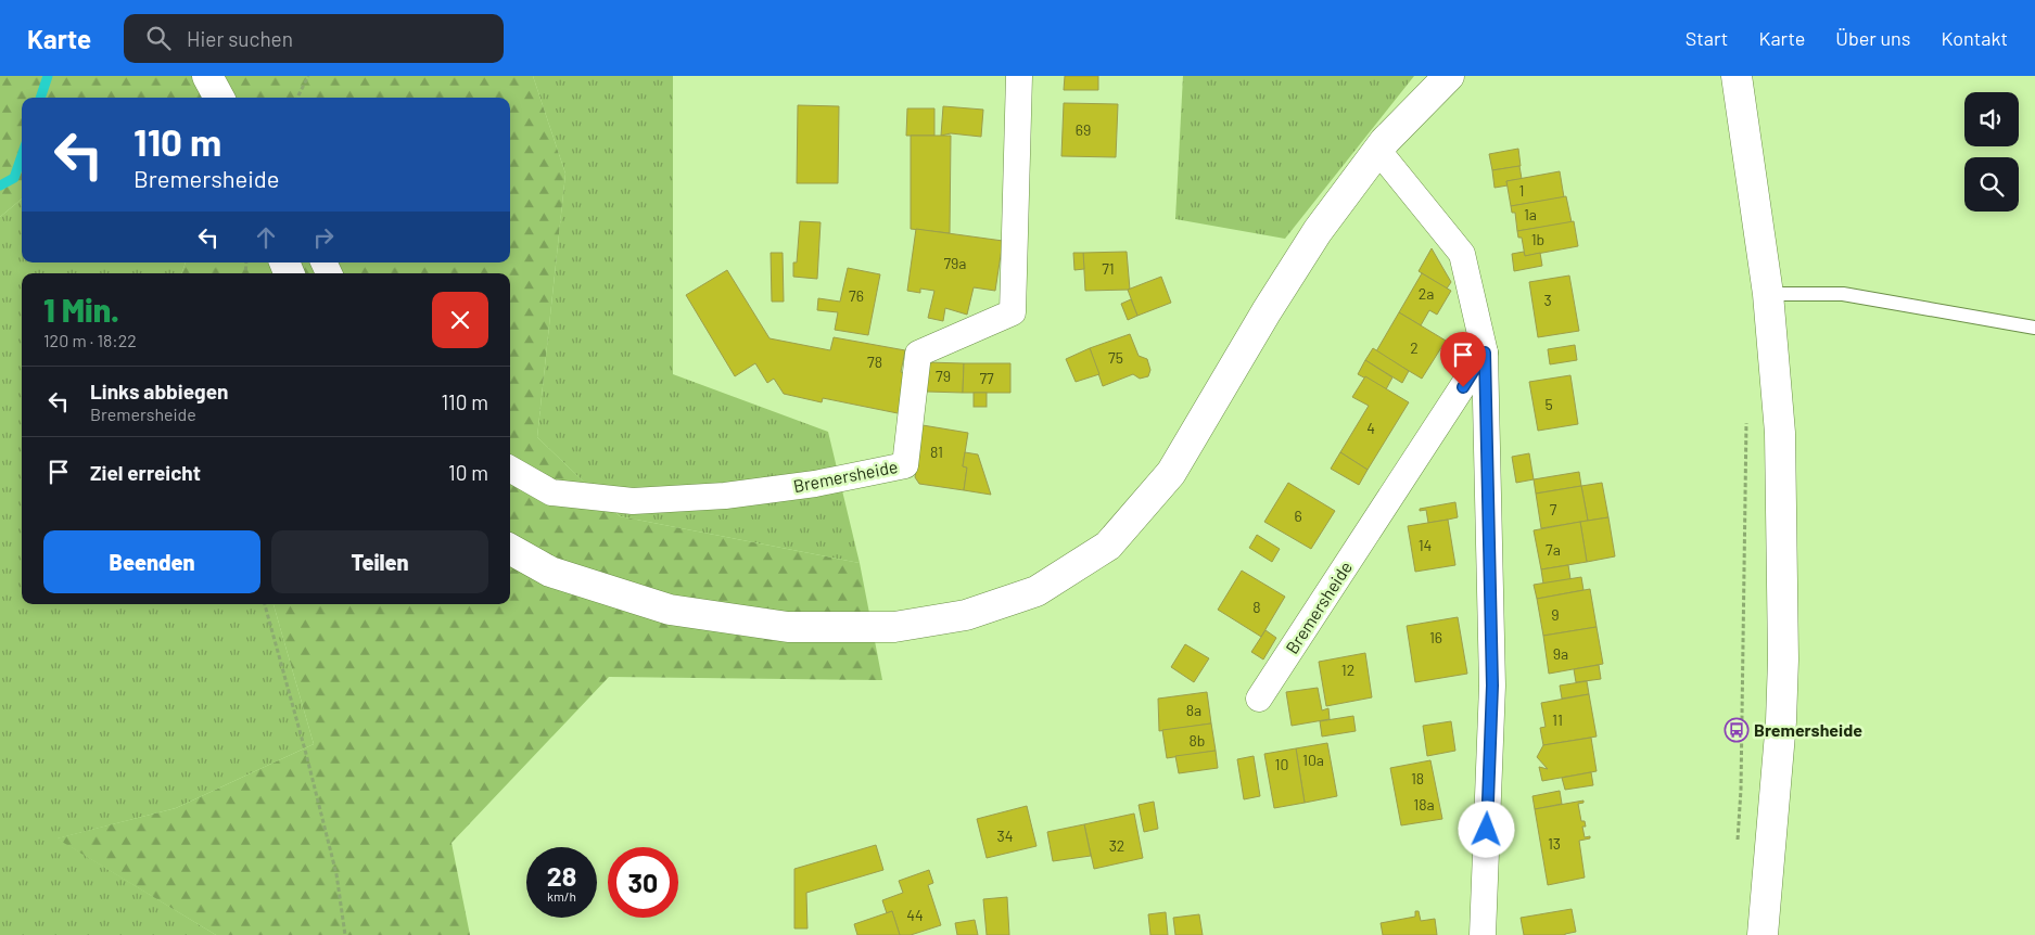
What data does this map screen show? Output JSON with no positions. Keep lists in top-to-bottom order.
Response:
{
  "streets": {
    "street": ["Bremersheide"]
  },
  "places": {
    "bus stop": ["Bremersheide"]
  },
  "house_numbers": [
    "69",
    "1",
    "1a",
    "1b",
    "79a",
    "71",
    "2a",
    "76",
    "3",
    "2",
    "75",
    "78",
    "79",
    "77",
    "5",
    "4",
    "81",
    "7",
    "6",
    "14",
    "7a",
    "8",
    "9",
    "16",
    "9a",
    "12",
    "8a",
    "11",
    "8b",
    "10a",
    "10",
    "18",
    "18a",
    "34",
    "13",
    "32",
    "44"
  ],
  "page": {
    "header": "Karte",
    "search": "Hier suchen",
    "nav": [
      "Start",
      "Karte",
      "Über uns",
      "Kontakt"
    ],
    "turn": ["110 m", "Bremersheide"],
    "heading": ["1 Min.", "120 m · 18:22"],
    "list": [
      {
        "name": "Links abbiegen",
        "note": "Bremersheide",
        "value": "110 m"
      },
      {
        "name": "Ziel erreicht",
        "value": "10 m"
      }
    ],
    "buttons": ["Beenden", "Teilen"],
    "speed": "28 km/h",
    "limit": "30"
  }
}
